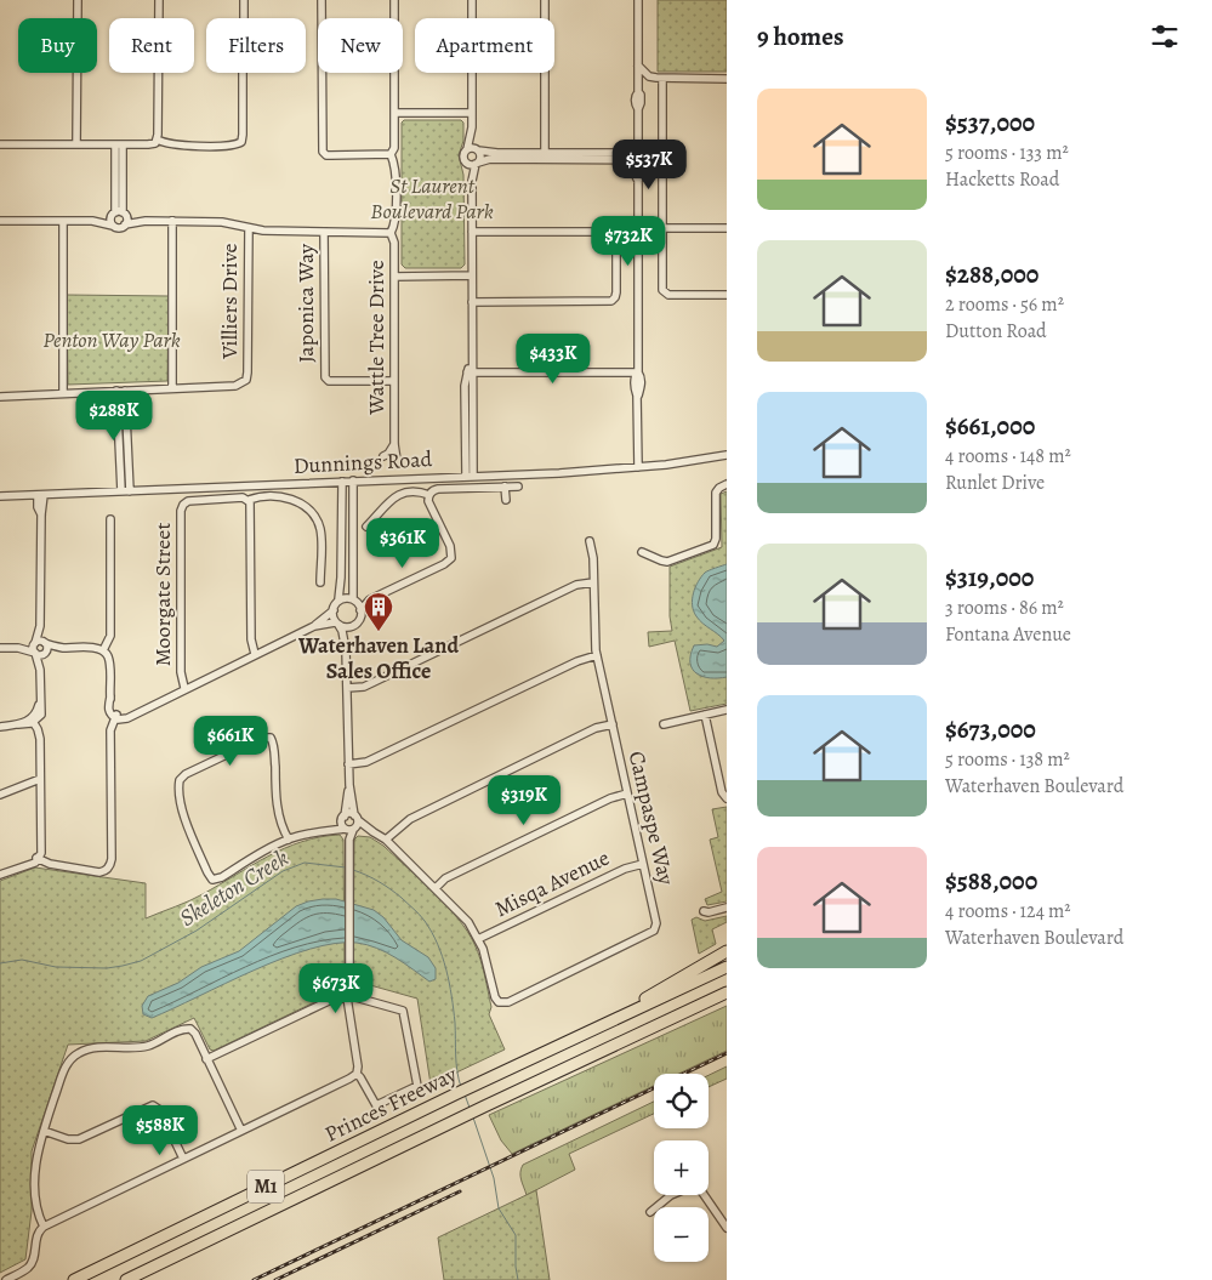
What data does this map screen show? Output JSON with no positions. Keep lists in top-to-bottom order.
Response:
{
  "streets": {
    "highway": ["Princes Freeway", "M1"],
    "street": [
      "Villiers Drive",
      "Japonica Way",
      "Wattle Tree Drive",
      "Dunnings Road",
      "Moorgate Street",
      "Campaspe Way",
      "Misqa Avenue"
    ]
  },
  "crossings": [
    ["Japonica Way", "Wattle Tree Drive"],
    ["Campaspe Way", "Misqa Avenue"]
  ],
  "water": ["Skeleton Creek"],
  "parks": ["St Laurent Boulevard Park", "Penton Way Park"],
  "places": {
    "building": ["Waterhaven Land Sales Office"]
  },
  "page": {
    "heading": "9 homes",
    "chip": [
      "Buy",
      "Rent",
      "Filters",
      "New",
      "Apartment"
    ],
    "list": [
      {
        "name": "$537,000",
        "note": "5 rooms · 133 m² · Hacketts Road"
      },
      {
        "name": "$288,000",
        "note": "2 rooms · 56 m² · Dutton Road"
      },
      {
        "name": "$661,000",
        "note": "4 rooms · 148 m² · Runlet Drive"
      },
      {
        "name": "$319,000",
        "note": "3 rooms · 86 m² · Fontana Avenue"
      },
      {
        "name": "$673,000",
        "note": "5 rooms · 138 m² · Waterhaven Boulevard"
      },
      {
        "name": "$588,000",
        "note": "4 rooms · 124 m² · Waterhaven Boulevard"
      }
    ],
    "price": [
      "$537K",
      "$732K",
      "$433K",
      "$288K",
      "$361K",
      "$661K",
      "$319K",
      "$673K",
      "$588K"
    ],
    "map_buttons": ["+", "−"]
  }
}
